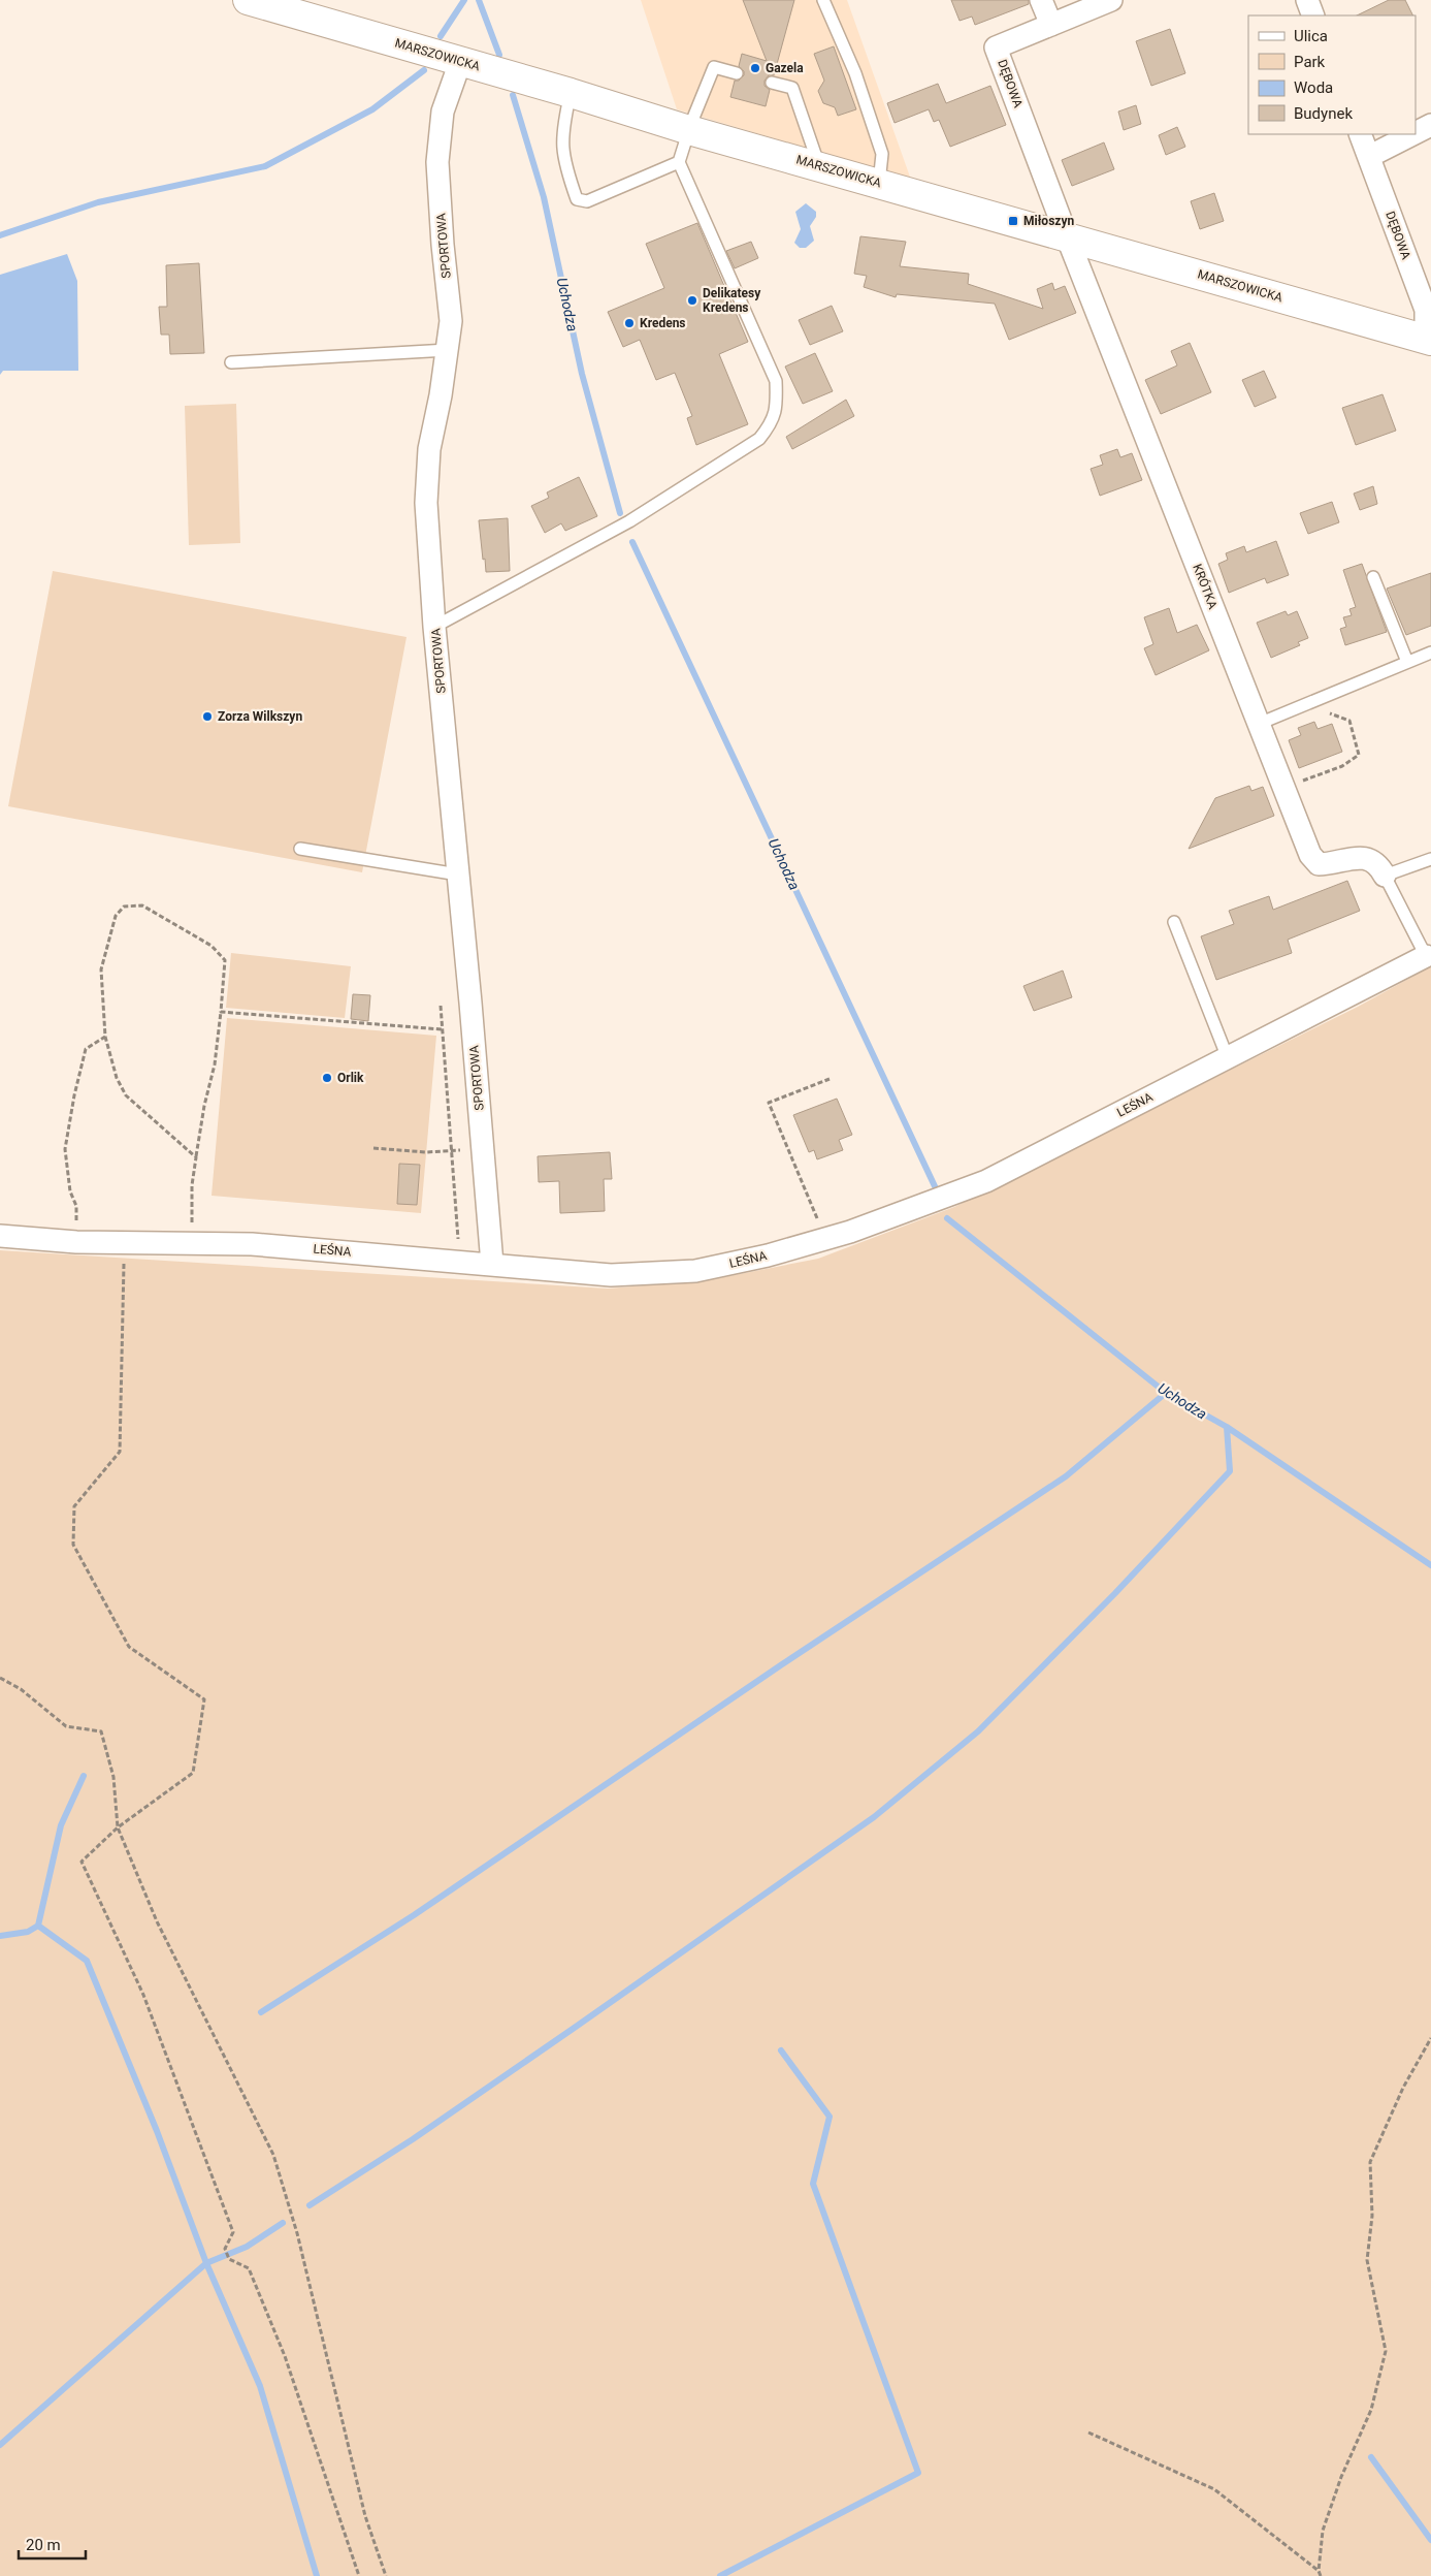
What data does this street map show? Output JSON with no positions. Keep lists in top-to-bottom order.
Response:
{
  "streets": {
    "street": [
      "MARSZOWICKA",
      "DĘBOWA",
      "SPORTOWA",
      "KRÓTKA",
      "LEŚNA"
    ]
  },
  "crossings": [
    ["MARSZOWICKA", "DĘBOWA"],
    ["MARSZOWICKA", "SPORTOWA"],
    ["MARSZOWICKA", "KRÓTKA"],
    ["DĘBOWA", "KRÓTKA"],
    ["SPORTOWA", "LEŚNA"]
  ],
  "water": ["Uchodza"],
  "places": {
    "other": [
      "Gazela",
      "Delikatesy Kredens",
      "Kredens",
      "Zorza Wilkszyn",
      "Orlik"
    ],
    "transit": ["Miłoszyn"]
  },
  "legend": [
    "Ulica",
    "Park",
    "Woda",
    "Budynek"
  ],
  "scale_bar": "20 m"
}
